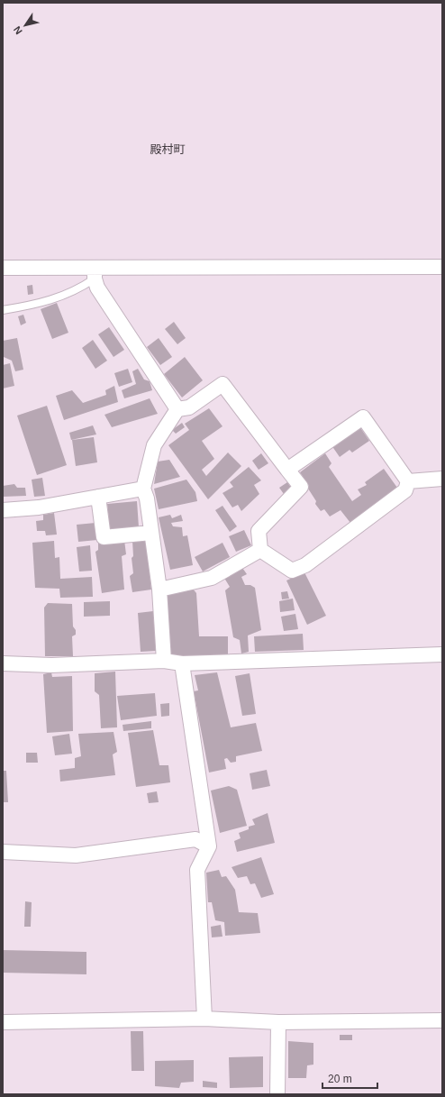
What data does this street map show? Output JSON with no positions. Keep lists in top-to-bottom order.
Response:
{
  "districts": ["殿村町"],
  "scale_bar": "20 m",
  "north": "bottom left"
}
